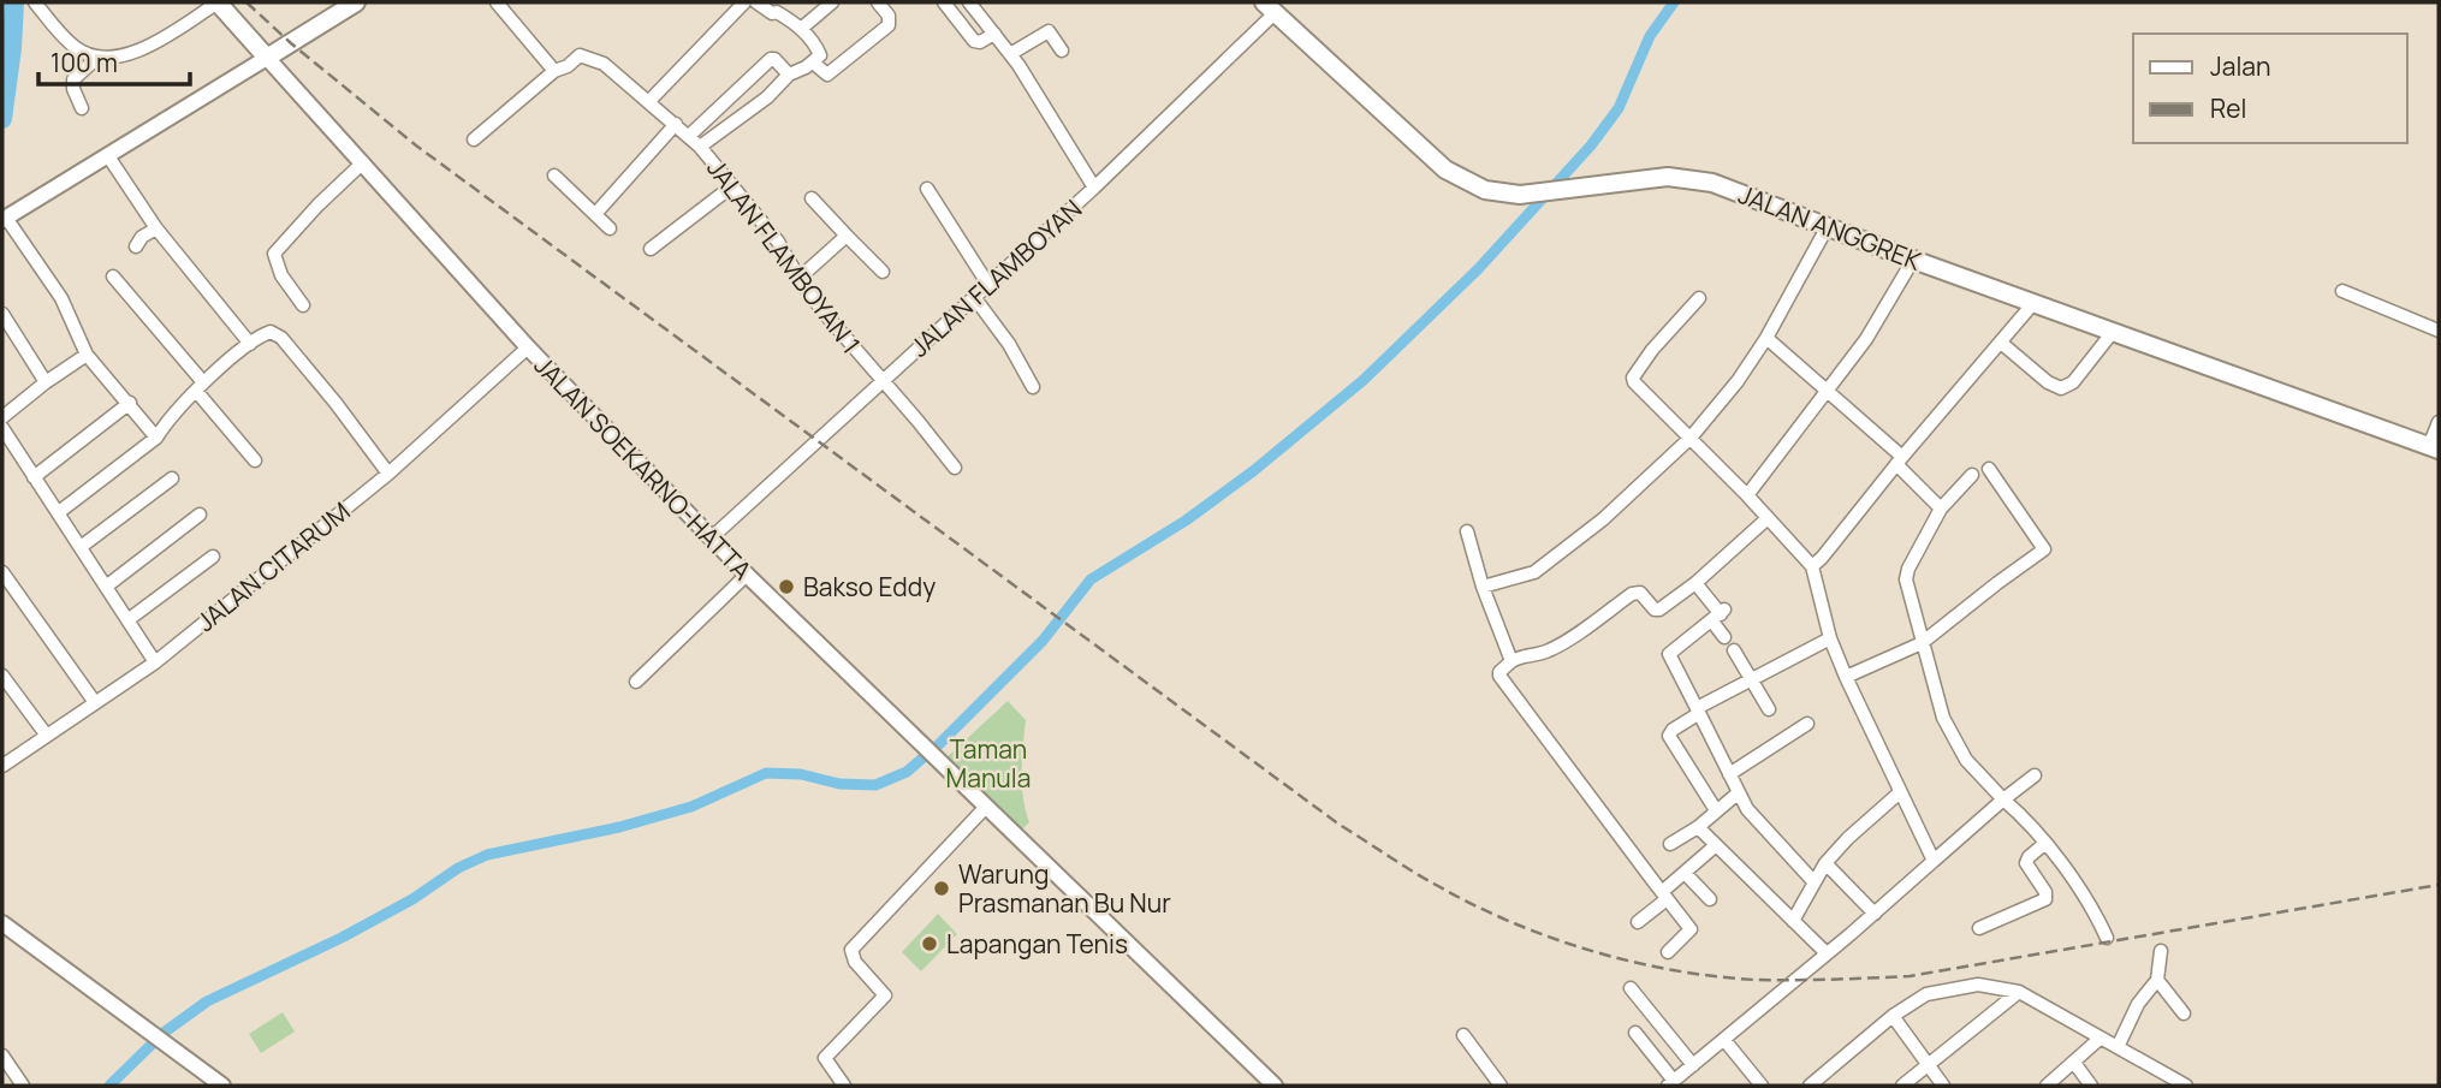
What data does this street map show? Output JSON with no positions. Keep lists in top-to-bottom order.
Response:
{
  "streets": {
    "highway": ["JALAN ANGGREK", "JALAN SOEKARNO-HATTA"],
    "street": ["JALAN FLAMBOYAN 1", "JALAN FLAMBOYAN", "JALAN CITARUM"]
  },
  "crossings": [
    ["JALAN ANGGREK", "JALAN FLAMBOYAN"],
    ["JALAN FLAMBOYAN 1", "JALAN FLAMBOYAN"],
    ["JALAN FLAMBOYAN", "JALAN SOEKARNO-HATTA"],
    ["JALAN SOEKARNO-HATTA", "JALAN CITARUM"]
  ],
  "parks": ["Taman Manula"],
  "places": ["Bakso Eddy", "Warung Prasmanan Bu Nur", "Lapangan Tenis"],
  "legend": ["Jalan", "Rel"],
  "scale_bar": "100 m"
}
